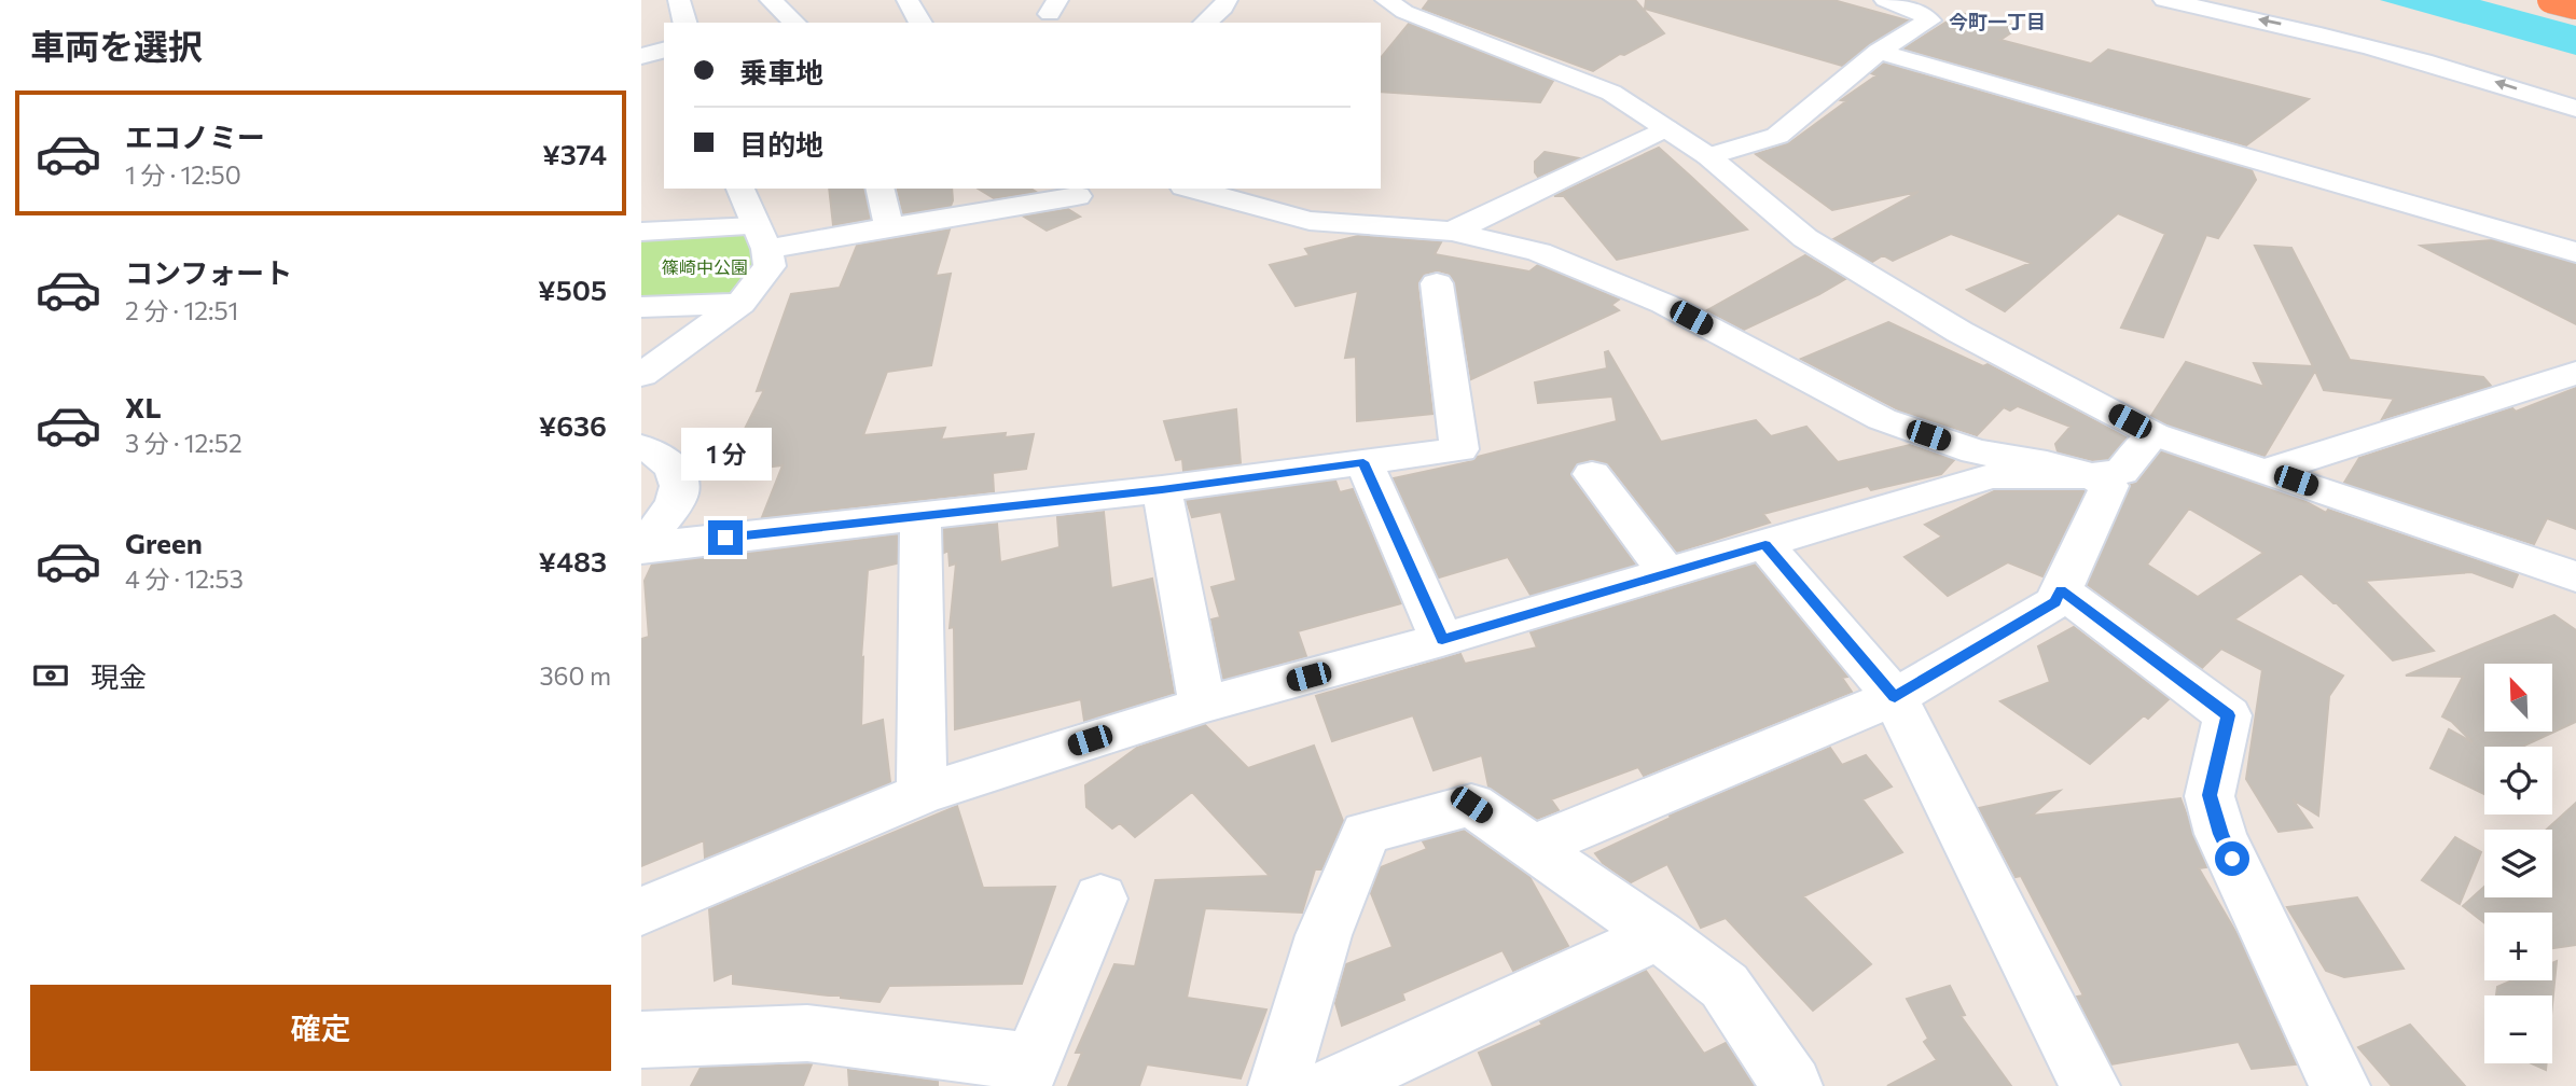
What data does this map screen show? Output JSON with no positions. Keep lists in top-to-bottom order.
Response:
{
  "districts": ["今町一丁目"],
  "parks": ["篠崎中公園"],
  "north": "top left",
  "page": {
    "heading": "車両を選択",
    "banner": ["乗車地", "目的地"],
    "list": [
      {
        "name": "エコノミー",
        "note": "1 分 · 12:50",
        "value": "¥374"
      },
      {
        "name": "コンフォート",
        "note": "2 分 · 12:51",
        "value": "¥505"
      },
      {
        "name": "XL",
        "note": "3 分 · 12:52",
        "value": "¥636"
      },
      {
        "name": "Green",
        "note": "4 分 · 12:53",
        "value": "¥483"
      }
    ],
    "bubble": "1 分",
    "pay": ["現金", "360 m"],
    "map_buttons": ["+", "−"],
    "buttons": "確定"
  }
}
